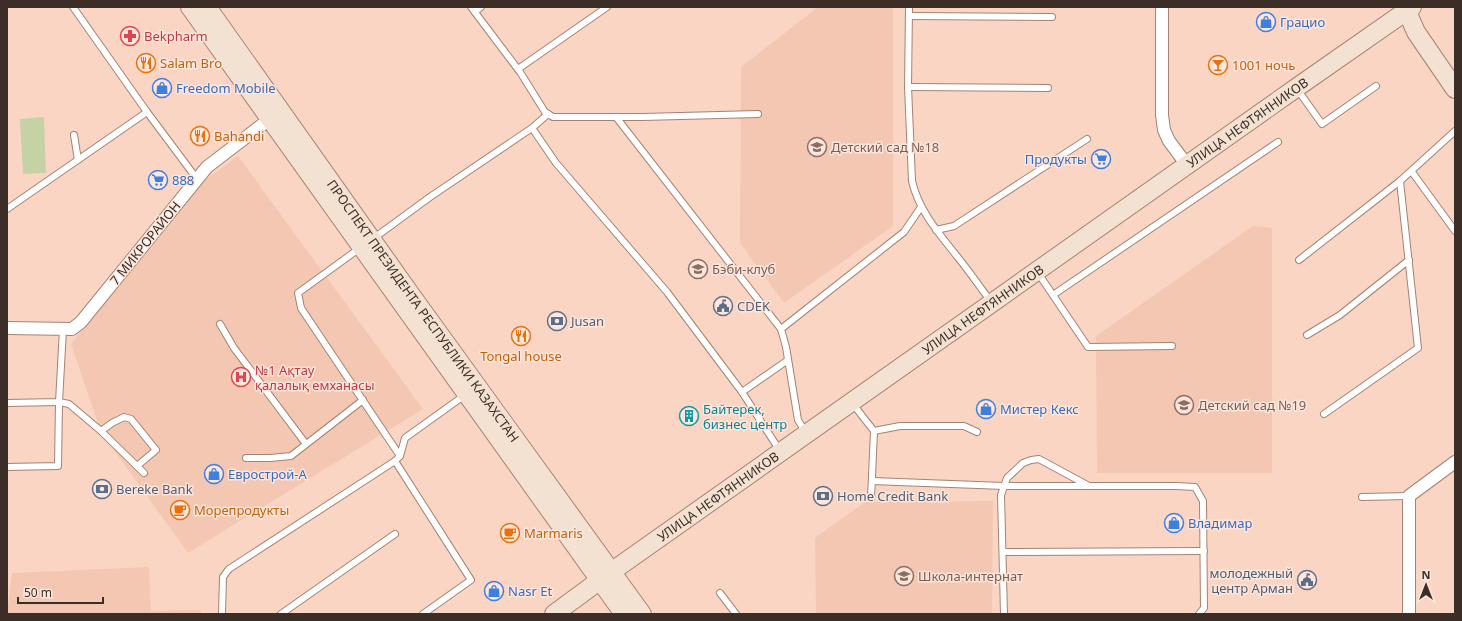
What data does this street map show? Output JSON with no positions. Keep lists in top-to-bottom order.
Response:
{
  "streets": {
    "main road": ["УЛИЦА НЕФТЯННИКОВ", "ПРОСПЕКТ ПРЕЗИДЕНТА РЕСПУБЛИКИ КАЗАХСТАН"],
    "street": ["7 МИКРОРАЙОН"]
  },
  "crossings": [
    ["УЛИЦА НЕФТЯННИКОВ", "ПРОСПЕКТ ПРЕЗИДЕНТА РЕСПУБЛИКИ КАЗАХСТАН"],
    ["7 МИКРОРАЙОН", "ПРОСПЕКТ ПРЕЗИДЕНТА РЕСПУБЛИКИ КАЗАХСТАН"]
  ],
  "places": {
    "shop": [
      "Грацио",
      "Freedom Mobile",
      "Мистер Кекс",
      "Еврострой-А",
      "Владимар",
      "Nasr Et"
    ],
    "pharmacy": ["Bekpharm"],
    "restaurant": ["Salam Bro", "Bahandi", "Tongal house"],
    "bar": ["1001 ночь"],
    "school or university": [
      "Детский сад №18",
      "Бэби-клуб",
      "Детский сад №19",
      "Школа-интернат"
    ],
    "supermarket": ["Продукты", "888"],
    "public building": ["CDEK", "молодежный центр Арман"],
    "bank": ["Jusan", "Bereke Bank", "Home Credit Bank"],
    "hospital": ["№1 Ақтау қалалық емханасы"],
    "building": ["Байтерек, бизнес центр"],
    "cafe": ["Морепродукты", "Marmaris"]
  },
  "scale_bar": "50 m",
  "north": "top"
}
